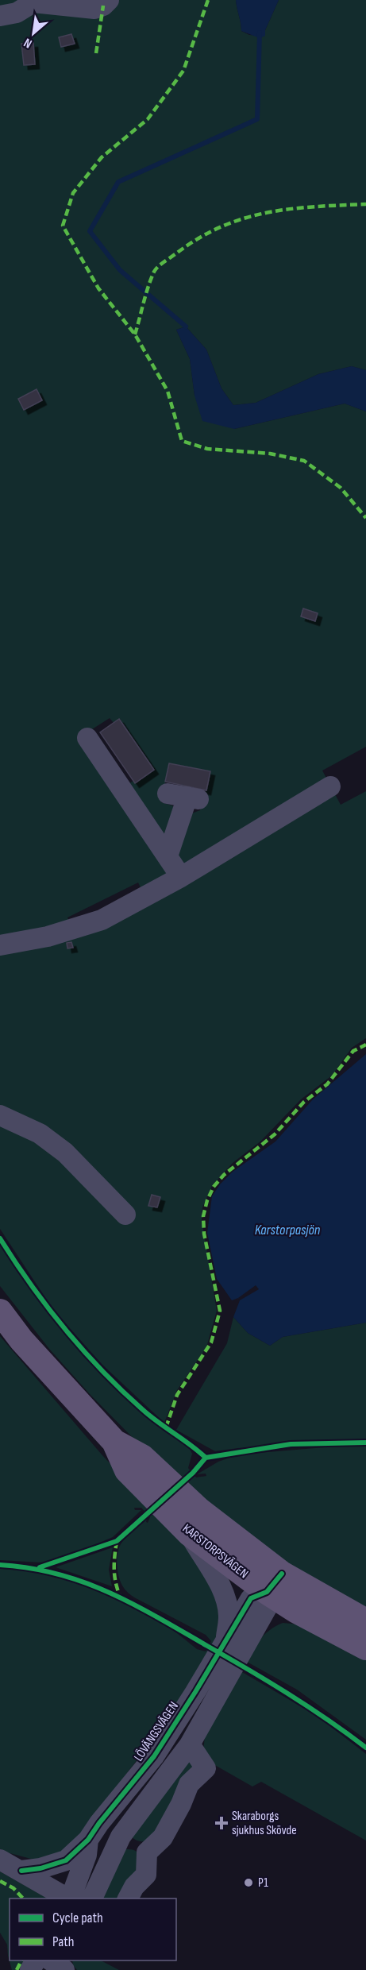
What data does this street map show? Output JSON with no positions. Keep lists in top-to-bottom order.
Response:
{
  "streets": {
    "main road": ["KARSTORPSVÄGEN"],
    "street": ["LÖVÄNGSVÄGEN"]
  },
  "crossings": [
    ["KARSTORPSVÄGEN", "LÖVÄNGSVÄGEN"]
  ],
  "water": ["Karstorpasjön"],
  "places": {
    "health": ["Skaraborgs sjukhus Skövde"],
    "other": ["P1"]
  },
  "legend": ["Cycle path", "Path"],
  "north": "bottom left"
}
